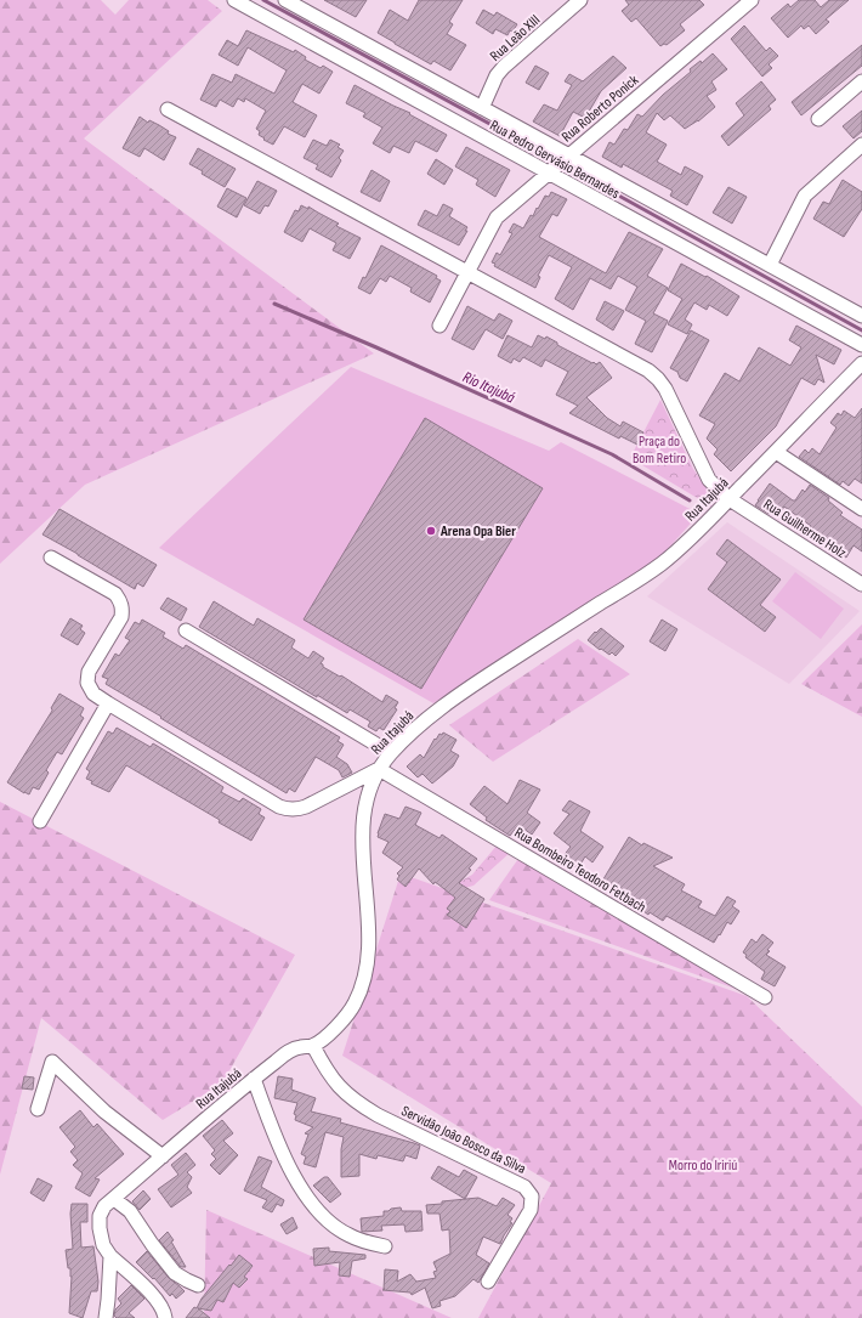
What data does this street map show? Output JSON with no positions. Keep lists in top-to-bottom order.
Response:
{
  "streets": {
    "street": [
      "Rua Leão XIII",
      "Rua Roberto Ponick",
      "Rua Pedro Gervásio Bernardes",
      "Rua Itajubá",
      "Rua Guilherme Holz",
      "Rua Bombeiro Teodoro Fetbach",
      "Servidão João Bosco da Silva"
    ]
  },
  "crossings": [
    ["Rua Leão XIII", "Rua Pedro Gervásio Bernardes"],
    ["Rua Roberto Ponick", "Rua Pedro Gervásio Bernardes"],
    ["Rua Roberto Ponick", "Rua Guilherme Holz"],
    ["Rua Itajubá", "Rua Guilherme Holz"],
    ["Rua Itajubá", "Rua Bombeiro Teodoro Fetbach"],
    ["Rua Itajubá", "Servidão João Bosco da Silva"]
  ],
  "water": ["Rio Itajubá"],
  "parks": ["Praça do Bom Retiro", "Morro do Iririú"],
  "places": ["Arena Opa Bier"]
}
